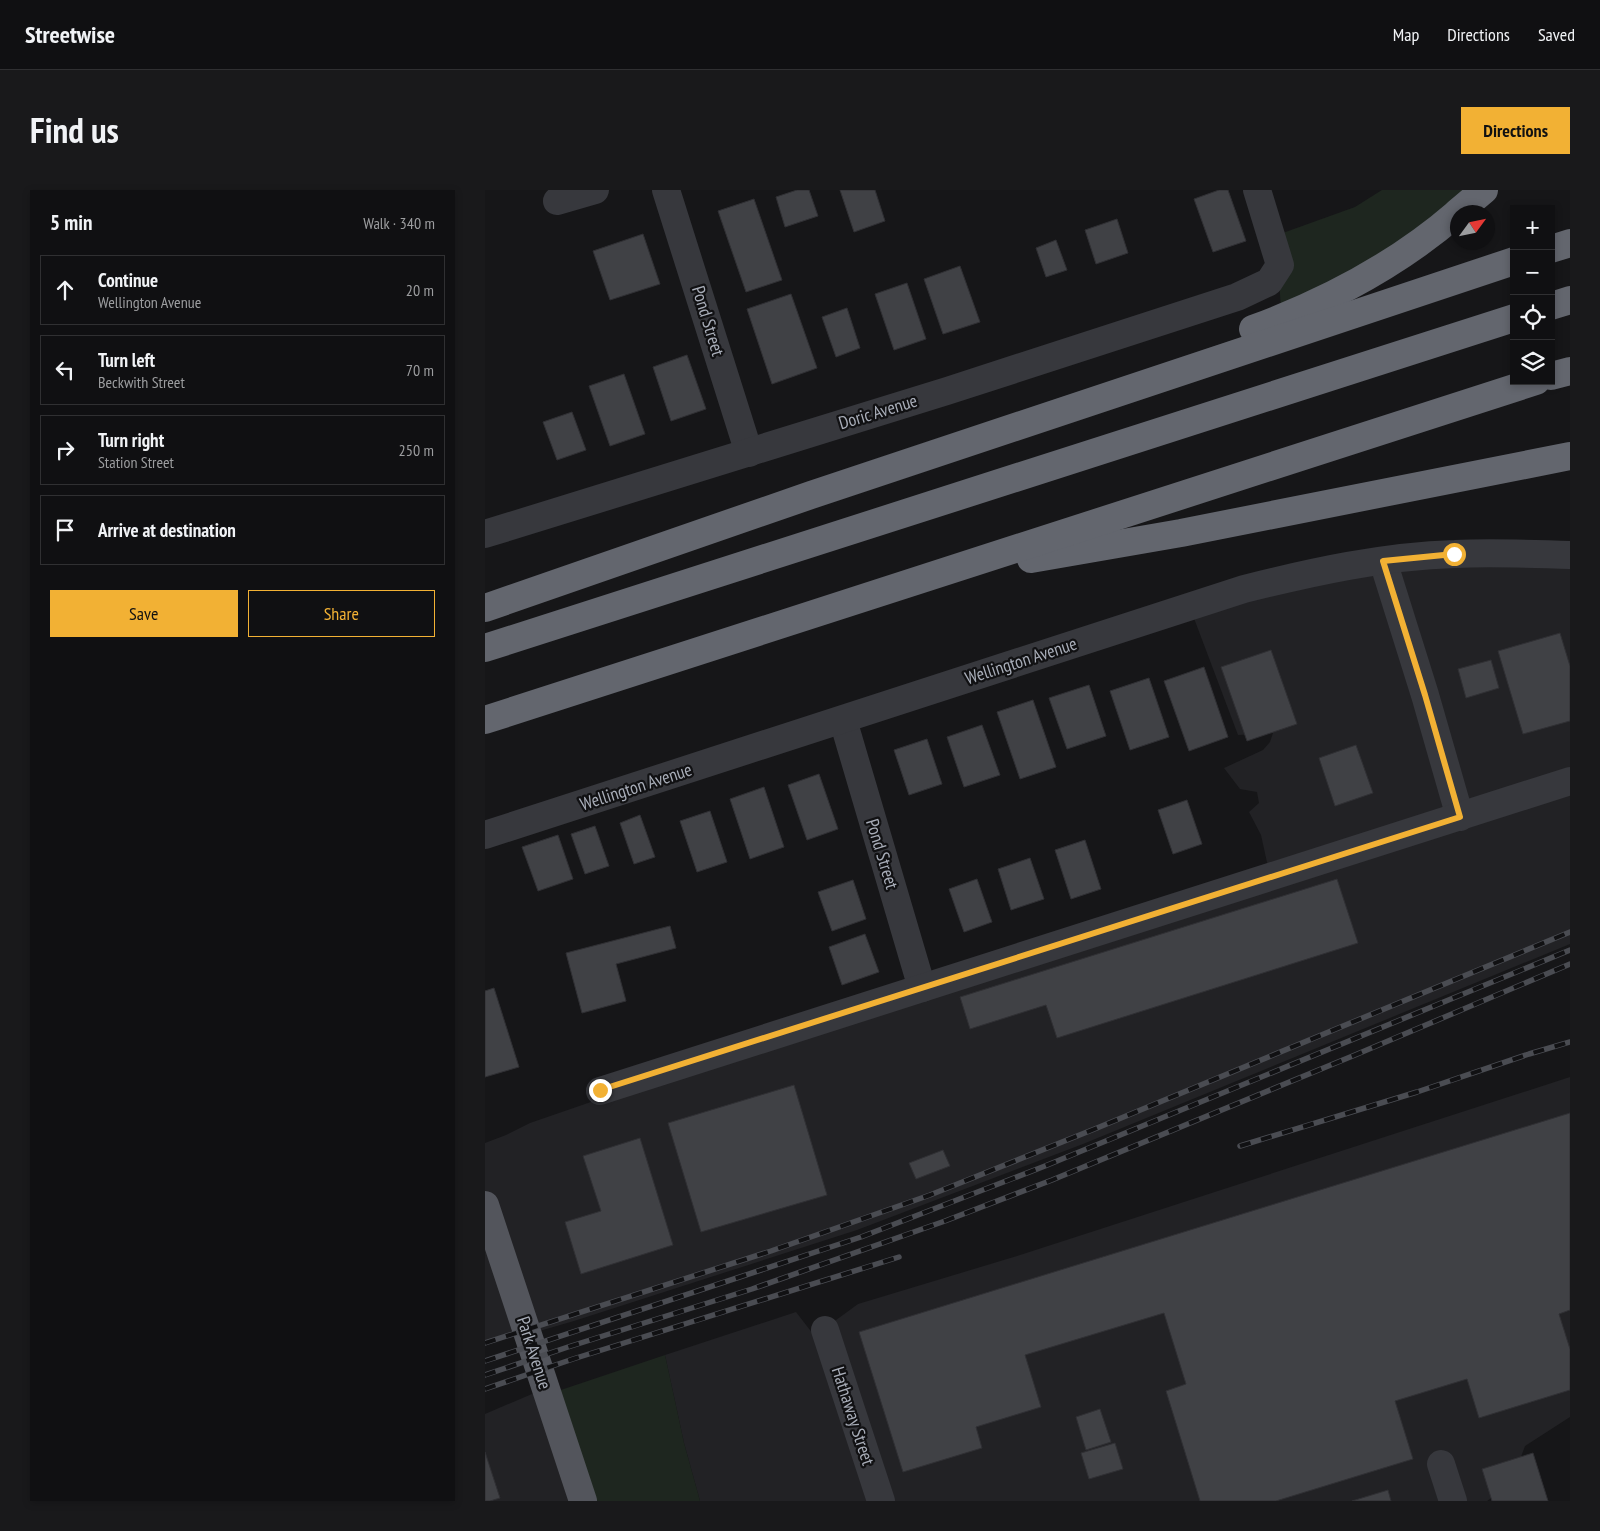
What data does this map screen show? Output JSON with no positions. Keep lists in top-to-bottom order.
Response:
{
  "streets": {
    "main road": ["Park Avenue"],
    "street": [
      "Pond Street",
      "Doric Avenue",
      "Wellington Avenue",
      "Hathaway Street"
    ]
  },
  "crossings": [
    ["Pond Street", "Doric Avenue"],
    ["Pond Street", "Wellington Avenue"]
  ],
  "north": "top right",
  "page": {
    "header": "Streetwise",
    "nav": ["Map", "Directions", "Saved"],
    "title": "Find us",
    "buttons": [
      "Directions",
      ["Save", "Share"]
    ],
    "heading": ["5 min", "Walk · 340 m"],
    "map_buttons": ["+", "−"],
    "list": [
      ["Continue", "Wellington Avenue", "20 m"],
      ["Turn left", "Beckwith Street", "70 m"],
      ["Turn right", "Station Street", "250 m"],
      "Arrive at destination"
    ]
  }
}
